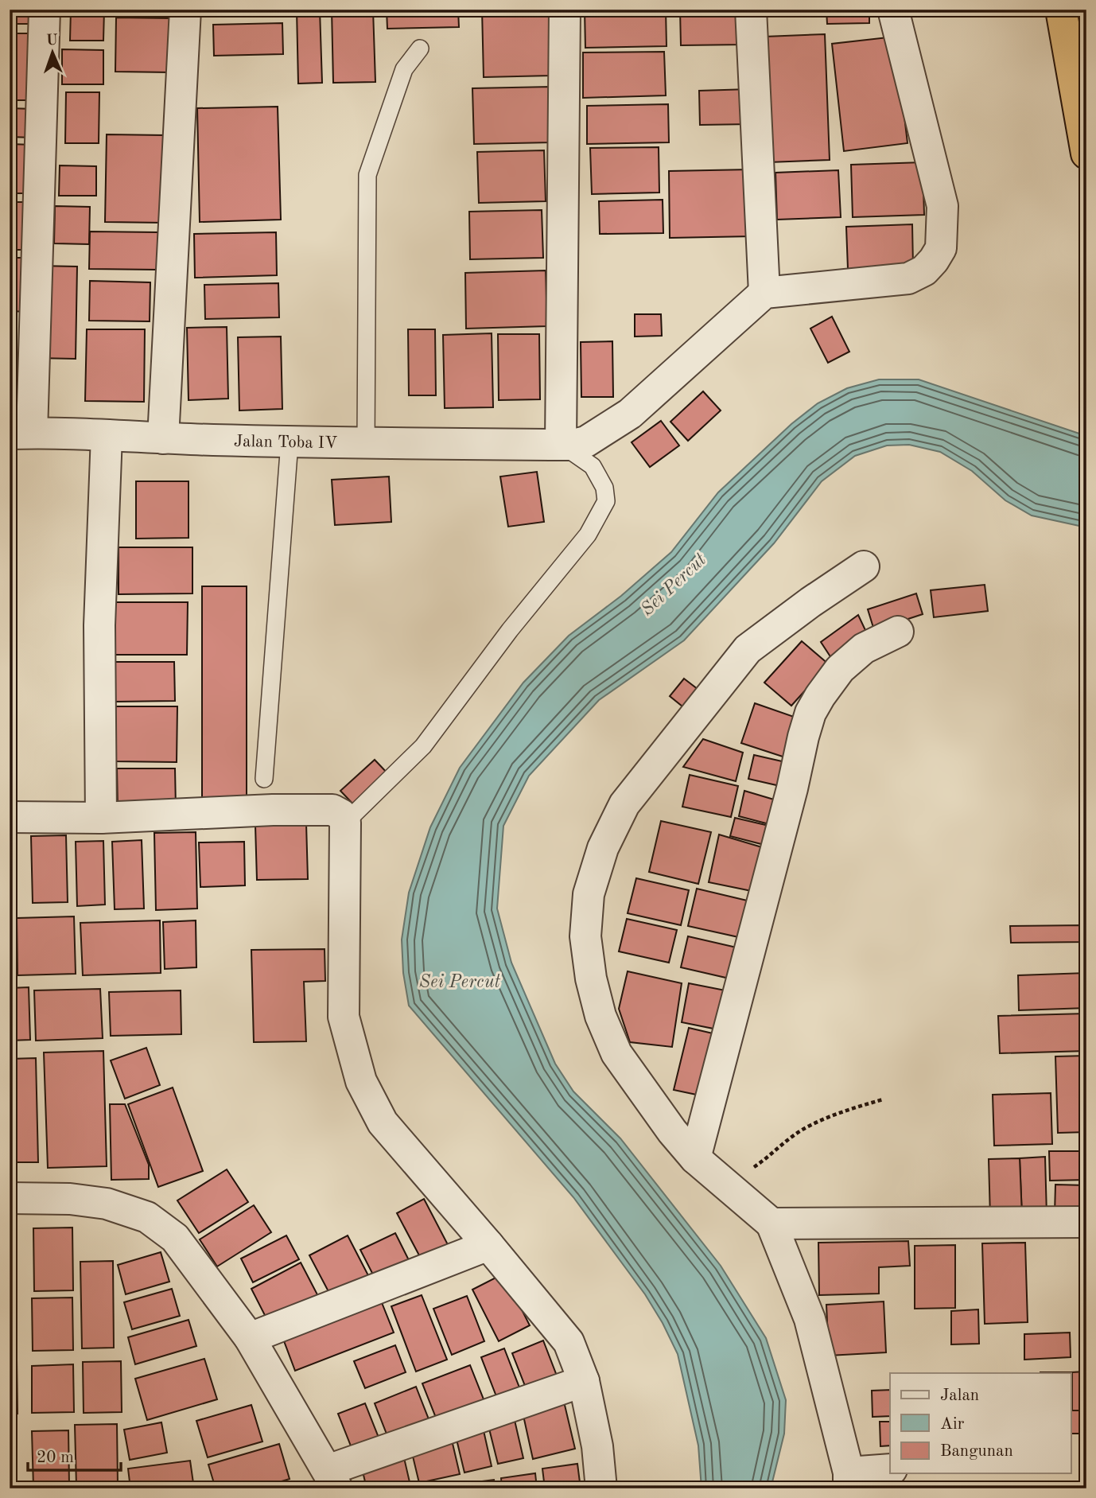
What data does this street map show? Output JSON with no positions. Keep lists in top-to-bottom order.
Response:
{
  "streets": {
    "street": ["Jalan Toba IV"]
  },
  "water": ["Sei Percut"],
  "legend": ["Jalan", "Air", "Bangunan"],
  "scale_bar": "20 m",
  "north": "top"
}
